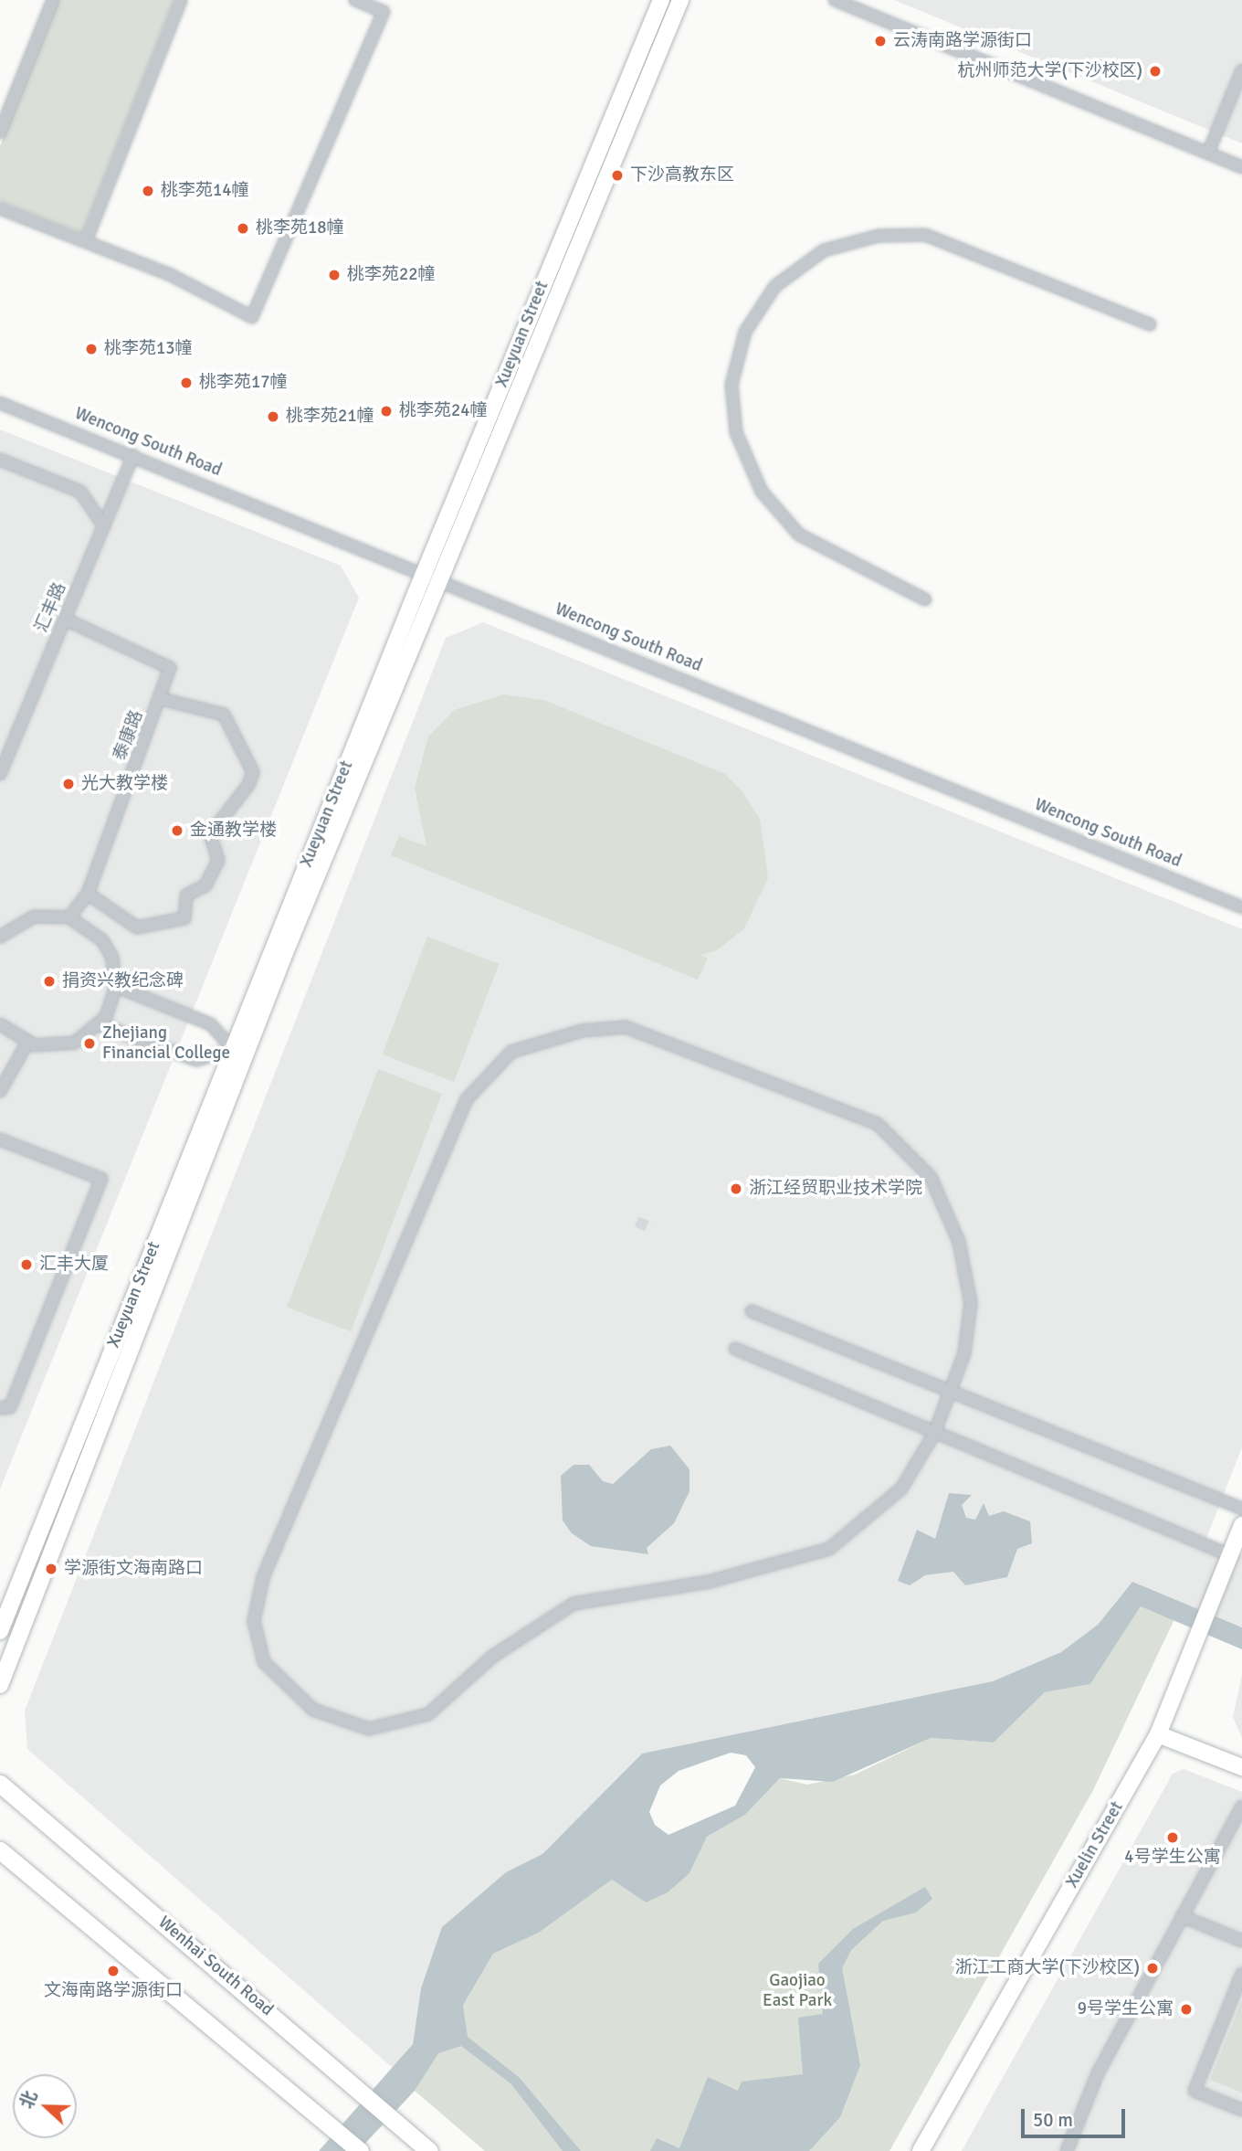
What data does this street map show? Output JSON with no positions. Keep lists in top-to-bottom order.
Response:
{
  "streets": {
    "main road": ["Xueyuan Street", "Xuelin Street", "Wenhai South Road"],
    "street": ["Wencong South Road", "汇丰路", "泰康路"]
  },
  "crossings": [
    ["Xueyuan Street", "Wencong South Road"],
    ["Wencong South Road", "汇丰路"],
    ["汇丰路", "泰康路"]
  ],
  "parks": ["Gaojiao East Park"],
  "places": [
    "云涛南路学源街口",
    "杭州师范大学(下沙校区)",
    "下沙高教东区",
    "桃李苑14幢",
    "桃李苑18幢",
    "桃李苑22幢",
    "桃李苑13幢",
    "桃李苑17幢",
    "桃李苑24幢",
    "桃李苑21幢",
    "光大教学楼",
    "金通教学楼",
    "捐资兴教纪念碑",
    "Zhejiang Financial College",
    "浙江经贸职业技术学院",
    "汇丰大厦",
    "学源街文海南路口",
    "4号学生公寓",
    "浙江工商大学(下沙校区)",
    "文海南路学源街口",
    "9号学生公寓"
  ],
  "scale_bar": "50 m",
  "north": "left"
}
